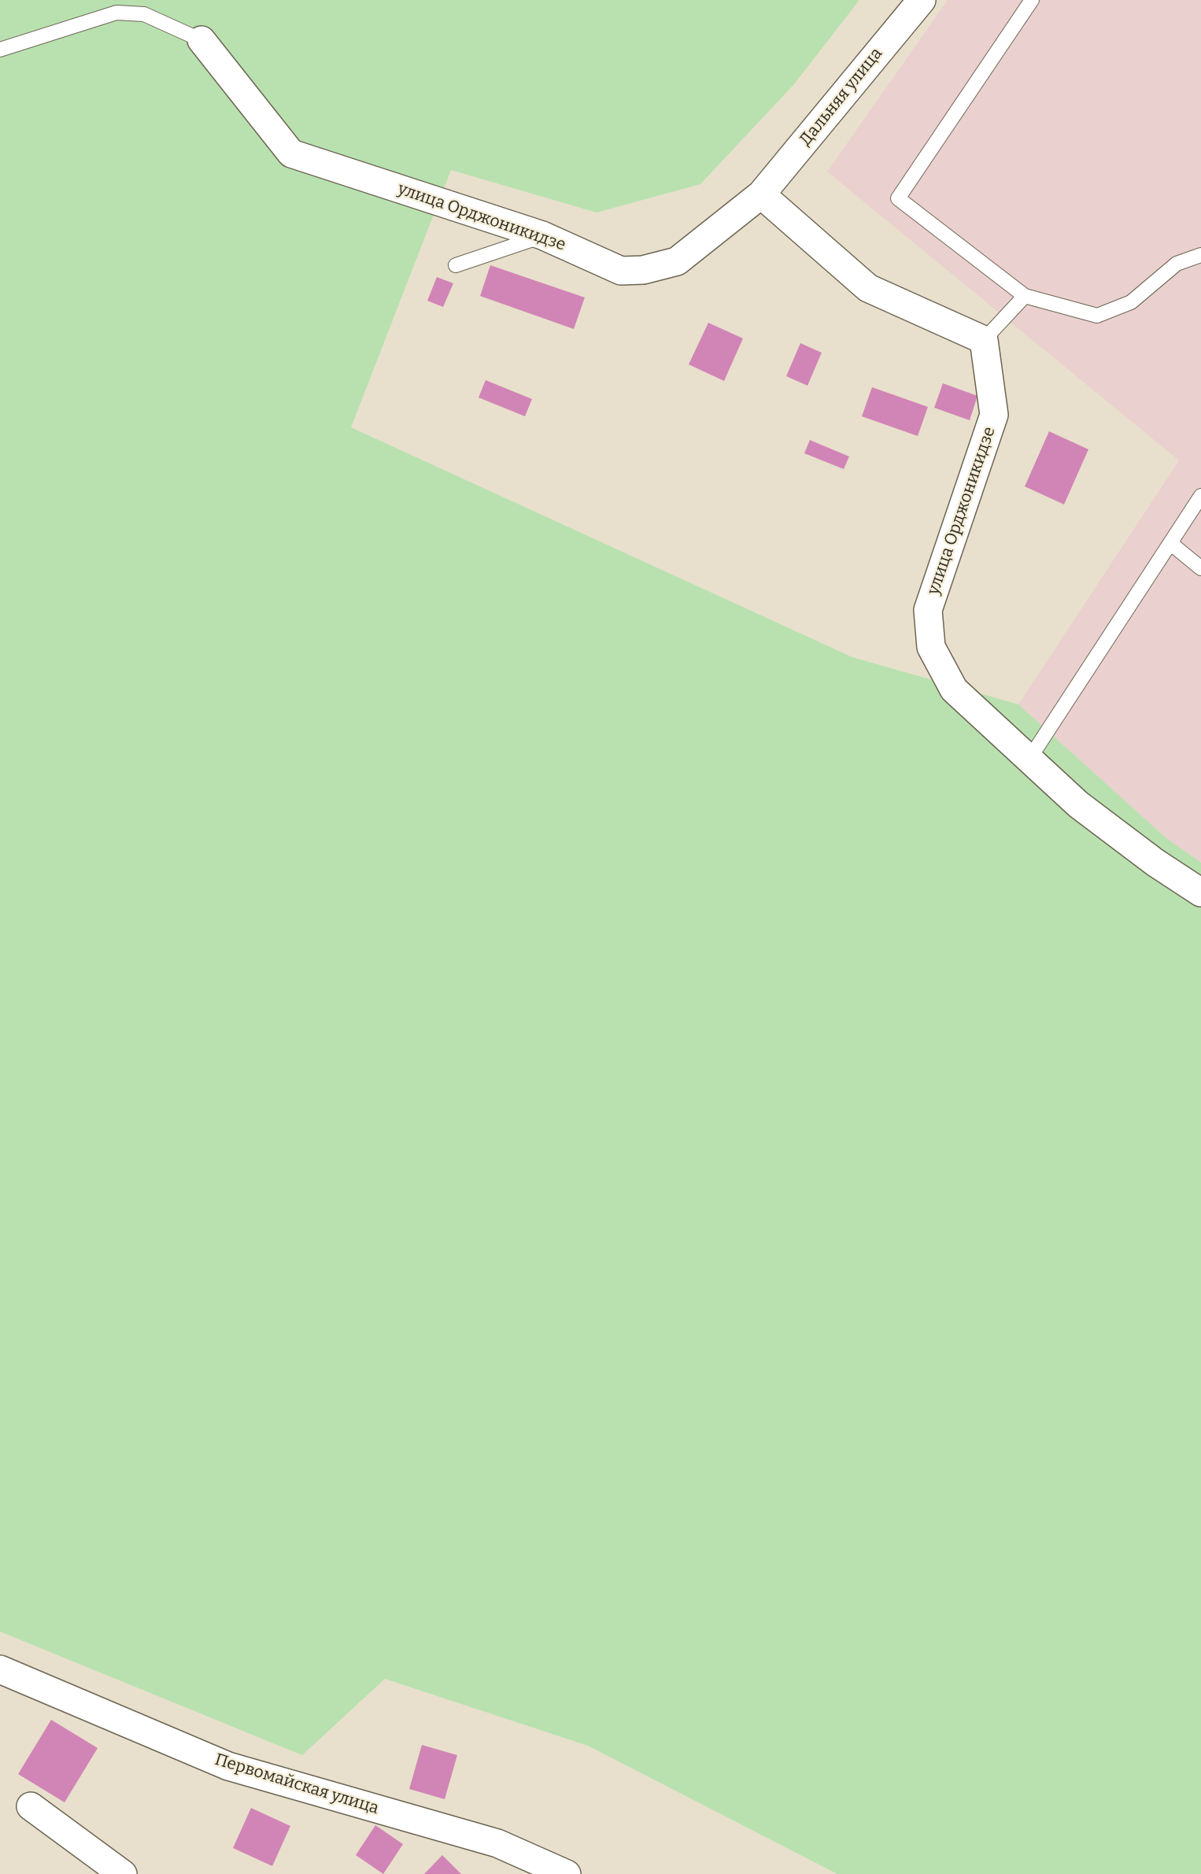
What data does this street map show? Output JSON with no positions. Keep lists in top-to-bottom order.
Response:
{
  "streets": {
    "street": ["Дальняя улица", "улица Орджоникидзе", "Первомайская улица"]
  },
  "crossings": [
    ["Дальняя улица", "улица Орджоникидзе"]
  ]
}
